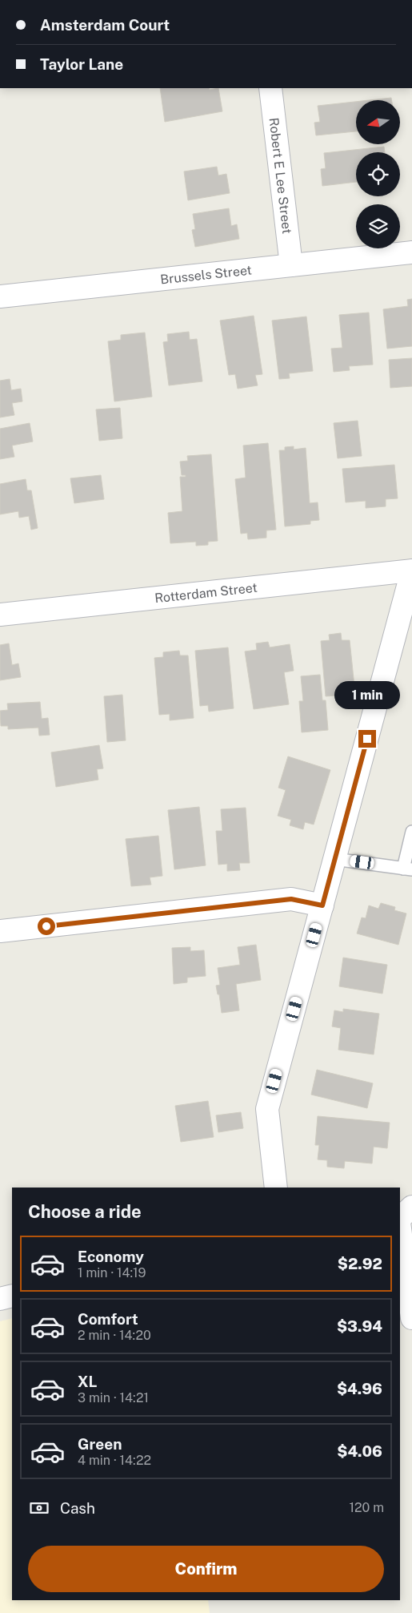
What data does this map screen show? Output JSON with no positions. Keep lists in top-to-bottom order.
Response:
{
  "streets": {
    "street": ["Robert E Lee Street", "Brussels Street", "Rotterdam Street"]
  },
  "crossings": [
    ["Robert E Lee Street", "Brussels Street"]
  ],
  "north": "left",
  "page": {
    "banner": ["Amsterdam Court", "Taylor Lane"],
    "bubble": "1 min",
    "heading": "Choose a ride",
    "list": [
      {
        "name": "Economy",
        "note": "1 min · 14:19",
        "value": "$2.92"
      },
      {
        "name": "Comfort",
        "note": "2 min · 14:20",
        "value": "$3.94"
      },
      {
        "name": "XL",
        "note": "3 min · 14:21",
        "value": "$4.96"
      },
      {
        "name": "Green",
        "note": "4 min · 14:22",
        "value": "$4.06"
      }
    ],
    "pay": ["Cash", "120 m"],
    "buttons": "Confirm"
  }
}
